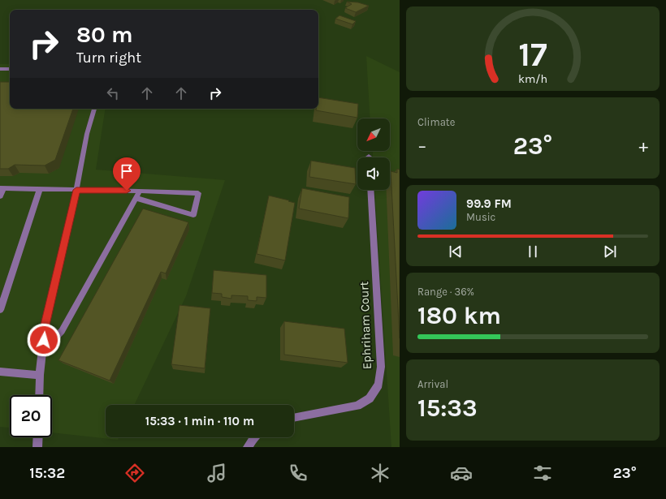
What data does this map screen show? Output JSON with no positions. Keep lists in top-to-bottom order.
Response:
{
  "streets": {
    "street": ["Ephriham Court"]
  },
  "north": "bottom left",
  "page": {
    "turn": ["80 m", "Turn right"],
    "tile": [
      "Climate",
      ["Range · 36%", "180 km"],
      ["Arrival", "15:33"]
    ],
    "heat": ["−", "23°", "+"],
    "song": ["99.9 FM", "Music"],
    "limit": "20",
    "trip": "15:33 · 1 min · 110 m",
    "tabs": ["15:32", "23°"],
    "gauge": ["17", "km/h"]
  }
}
